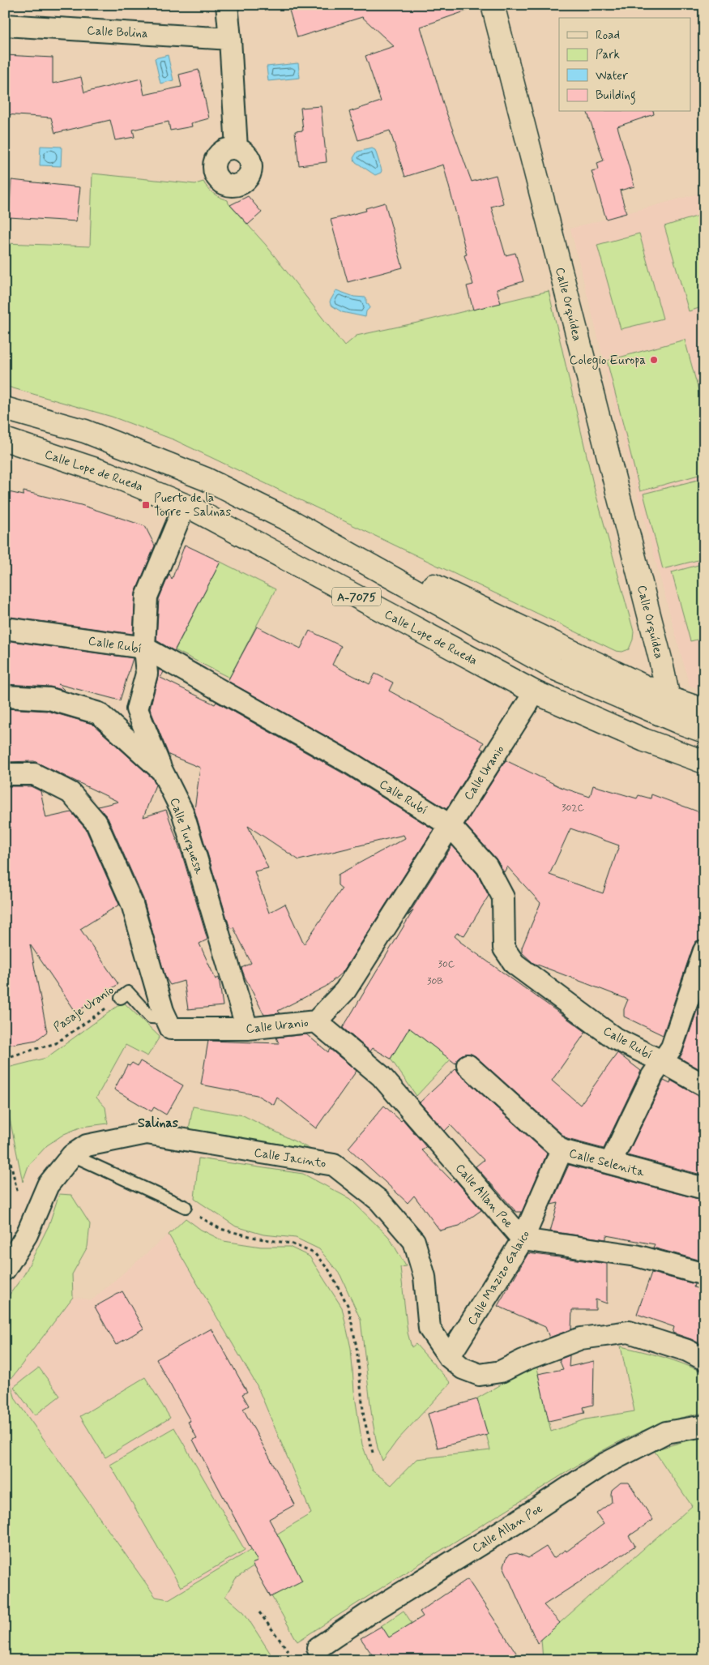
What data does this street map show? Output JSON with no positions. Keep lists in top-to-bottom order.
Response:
{
  "streets": {
    "main road": ["Calle Orquídea", "Calle Lope de Rueda", "A-7075"],
    "street": [
      "Calle Bolina",
      "Calle Rubí",
      "Calle Uranio",
      "Calle Turquesa",
      "Calle Jacinto",
      "Calle Selenita",
      "Calle Allan Poe",
      "Calle Mazizo Galaico"
    ],
    "lane": ["Pasaje Uranio"]
  },
  "crossings": [
    ["Calle Orquídea", "A-7075"],
    ["Calle Lope de Rueda", "Calle Uranio"],
    ["Calle Rubí", "Calle Uranio"],
    ["Calle Uranio", "Calle Turquesa"],
    ["Calle Uranio", "Pasaje Uranio"],
    ["Calle Uranio", "Calle Allan Poe"],
    ["Calle Jacinto", "Calle Mazizo Galaico"],
    ["Calle Selenita", "Calle Mazizo Galaico"],
    ["Calle Allan Poe", "Calle Mazizo Galaico"]
  ],
  "districts": ["Salinas"],
  "places": {
    "other": ["Colegio Europa"],
    "transit": ["Puerto de la Torre - Salinas"]
  },
  "house_numbers": ["302C", "30C", "30B"],
  "legend": [
    "Road",
    "Park",
    "Water",
    "Building"
  ]
}
